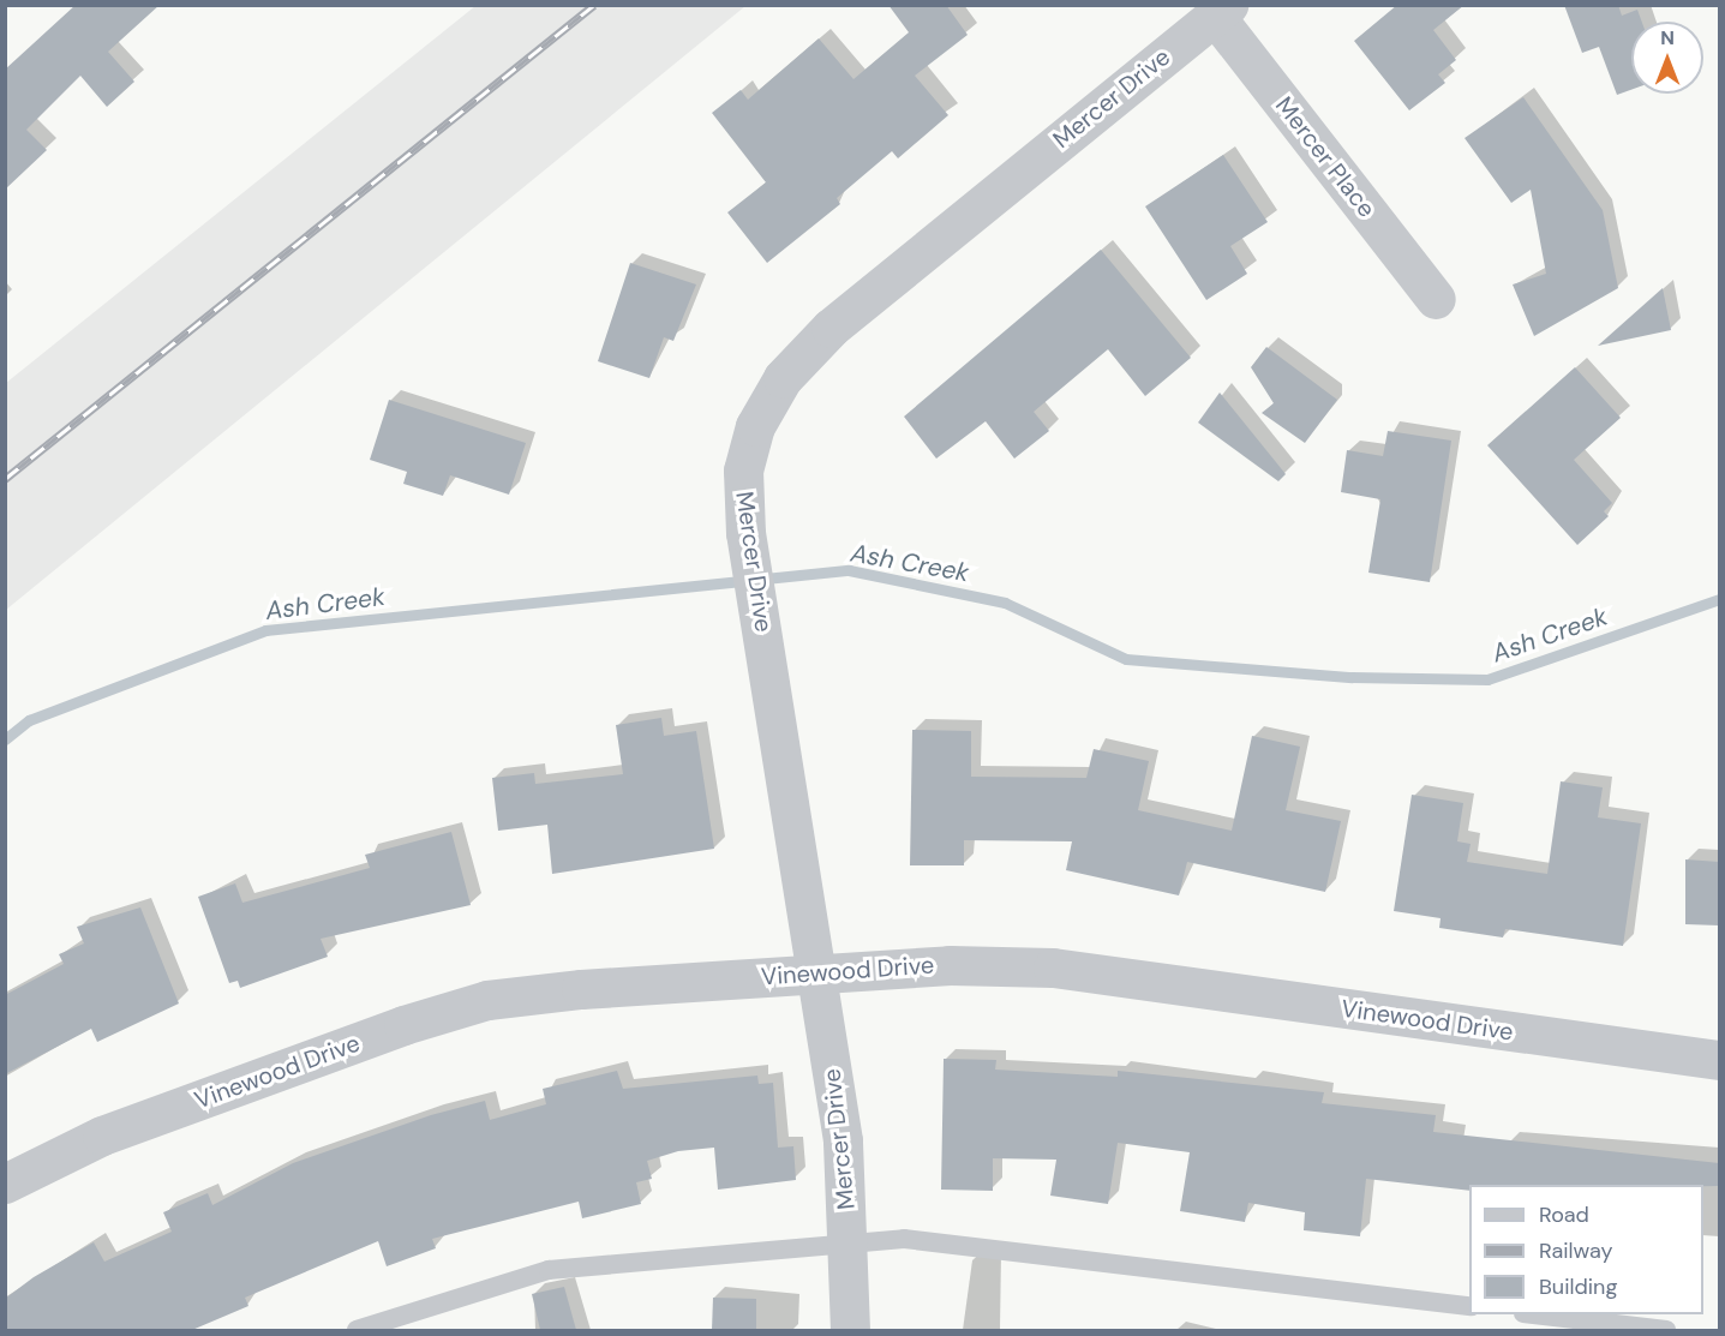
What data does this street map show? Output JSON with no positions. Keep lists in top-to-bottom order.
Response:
{
  "streets": {
    "street": ["Mercer Drive", "Mercer Place", "Vinewood Drive"]
  },
  "crossings": [
    ["Mercer Drive", "Mercer Place"],
    ["Mercer Drive", "Vinewood Drive"]
  ],
  "water": ["Ash Creek"],
  "legend": ["Road", "Railway", "Building"],
  "north": "top"
}
